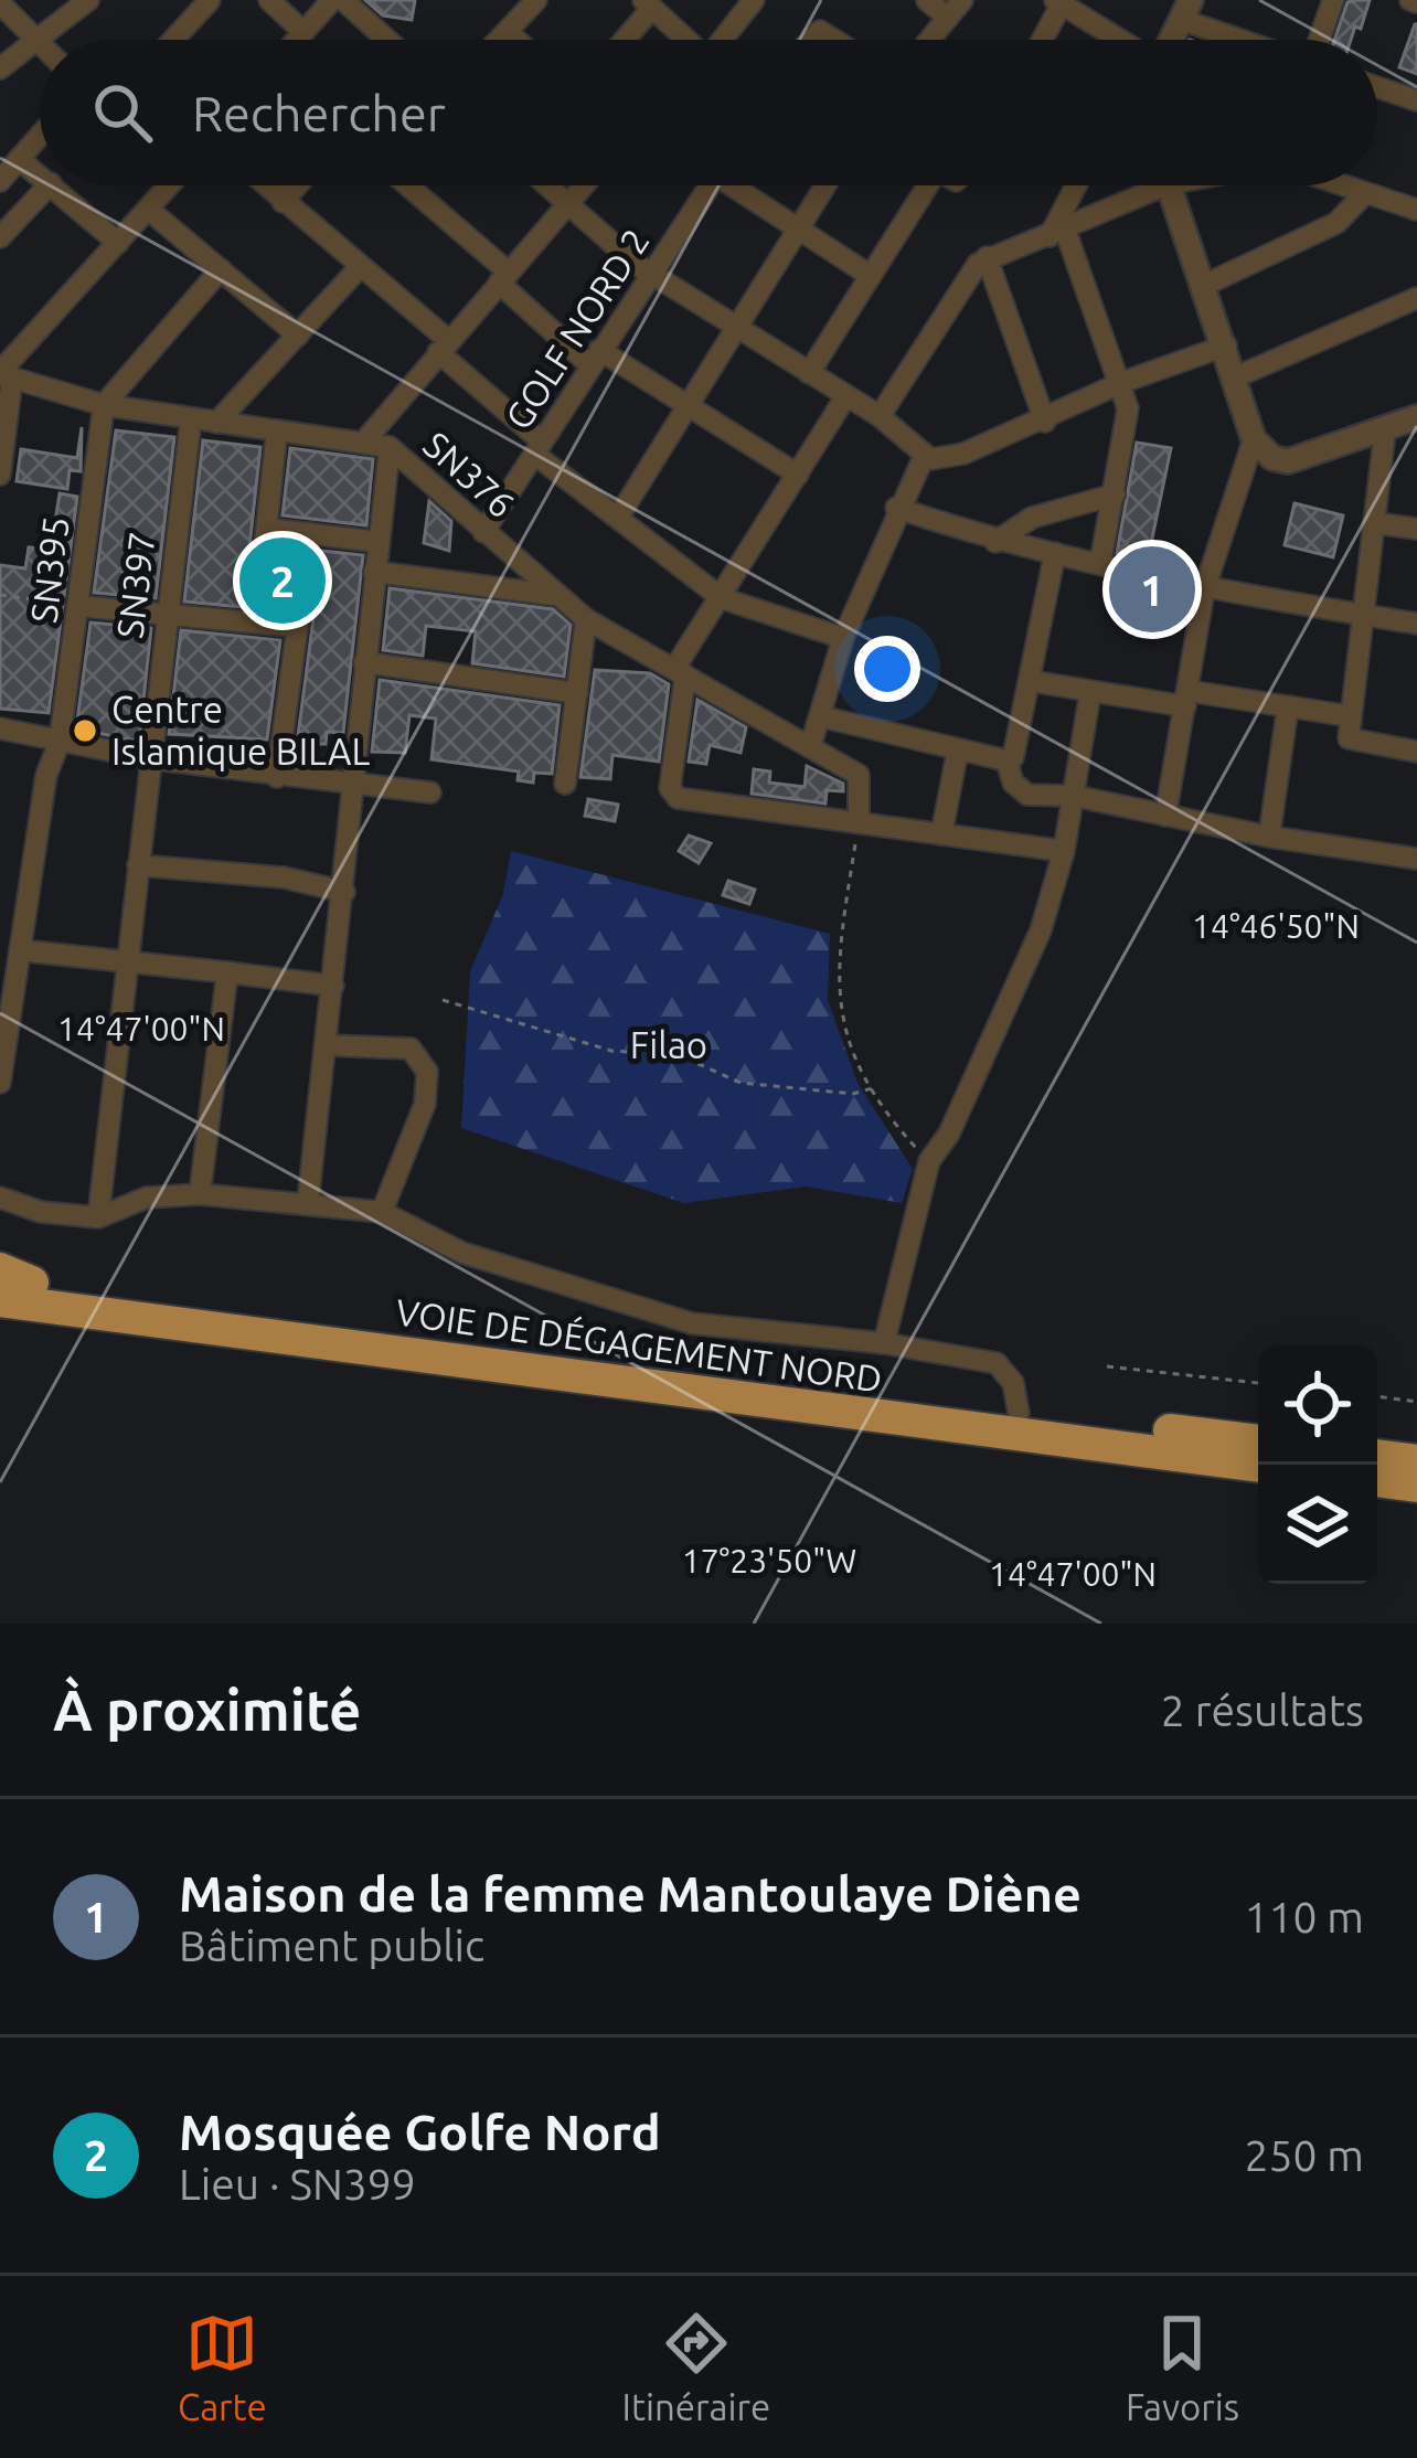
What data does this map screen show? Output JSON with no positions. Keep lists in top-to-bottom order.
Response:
{
  "streets": {
    "highway": ["VOIE DE DÉGAGEMENT NORD"],
    "street": [
      "GOLF NORD 2",
      "SN376",
      "SN395",
      "SN397"
    ]
  },
  "crossings": [
    ["GOLF NORD 2", "SN376"],
    ["SN376", "SN395"],
    ["SN376", "SN397"]
  ],
  "parks": ["Filao"],
  "places": ["Centre Islamique BILAL"],
  "page": {
    "search": "Rechercher",
    "pins": ["2", "1"],
    "heading": ["À proximité", "2 résultats"],
    "list": [
      {
        "mark": "1",
        "name": "Maison de la femme Mantoulaye Diène",
        "note": "Bâtiment public",
        "value": "110 m"
      },
      {
        "mark": "2",
        "name": "Mosquée Golfe Nord",
        "note": "Lieu · SN399",
        "value": "250 m"
      }
    ],
    "nav": ["Carte", "Itinéraire", "Favoris"]
  },
  "coordinates": ["14°46'50\"N", "14°47'00\"N", "17°23'50\"W"]
}
